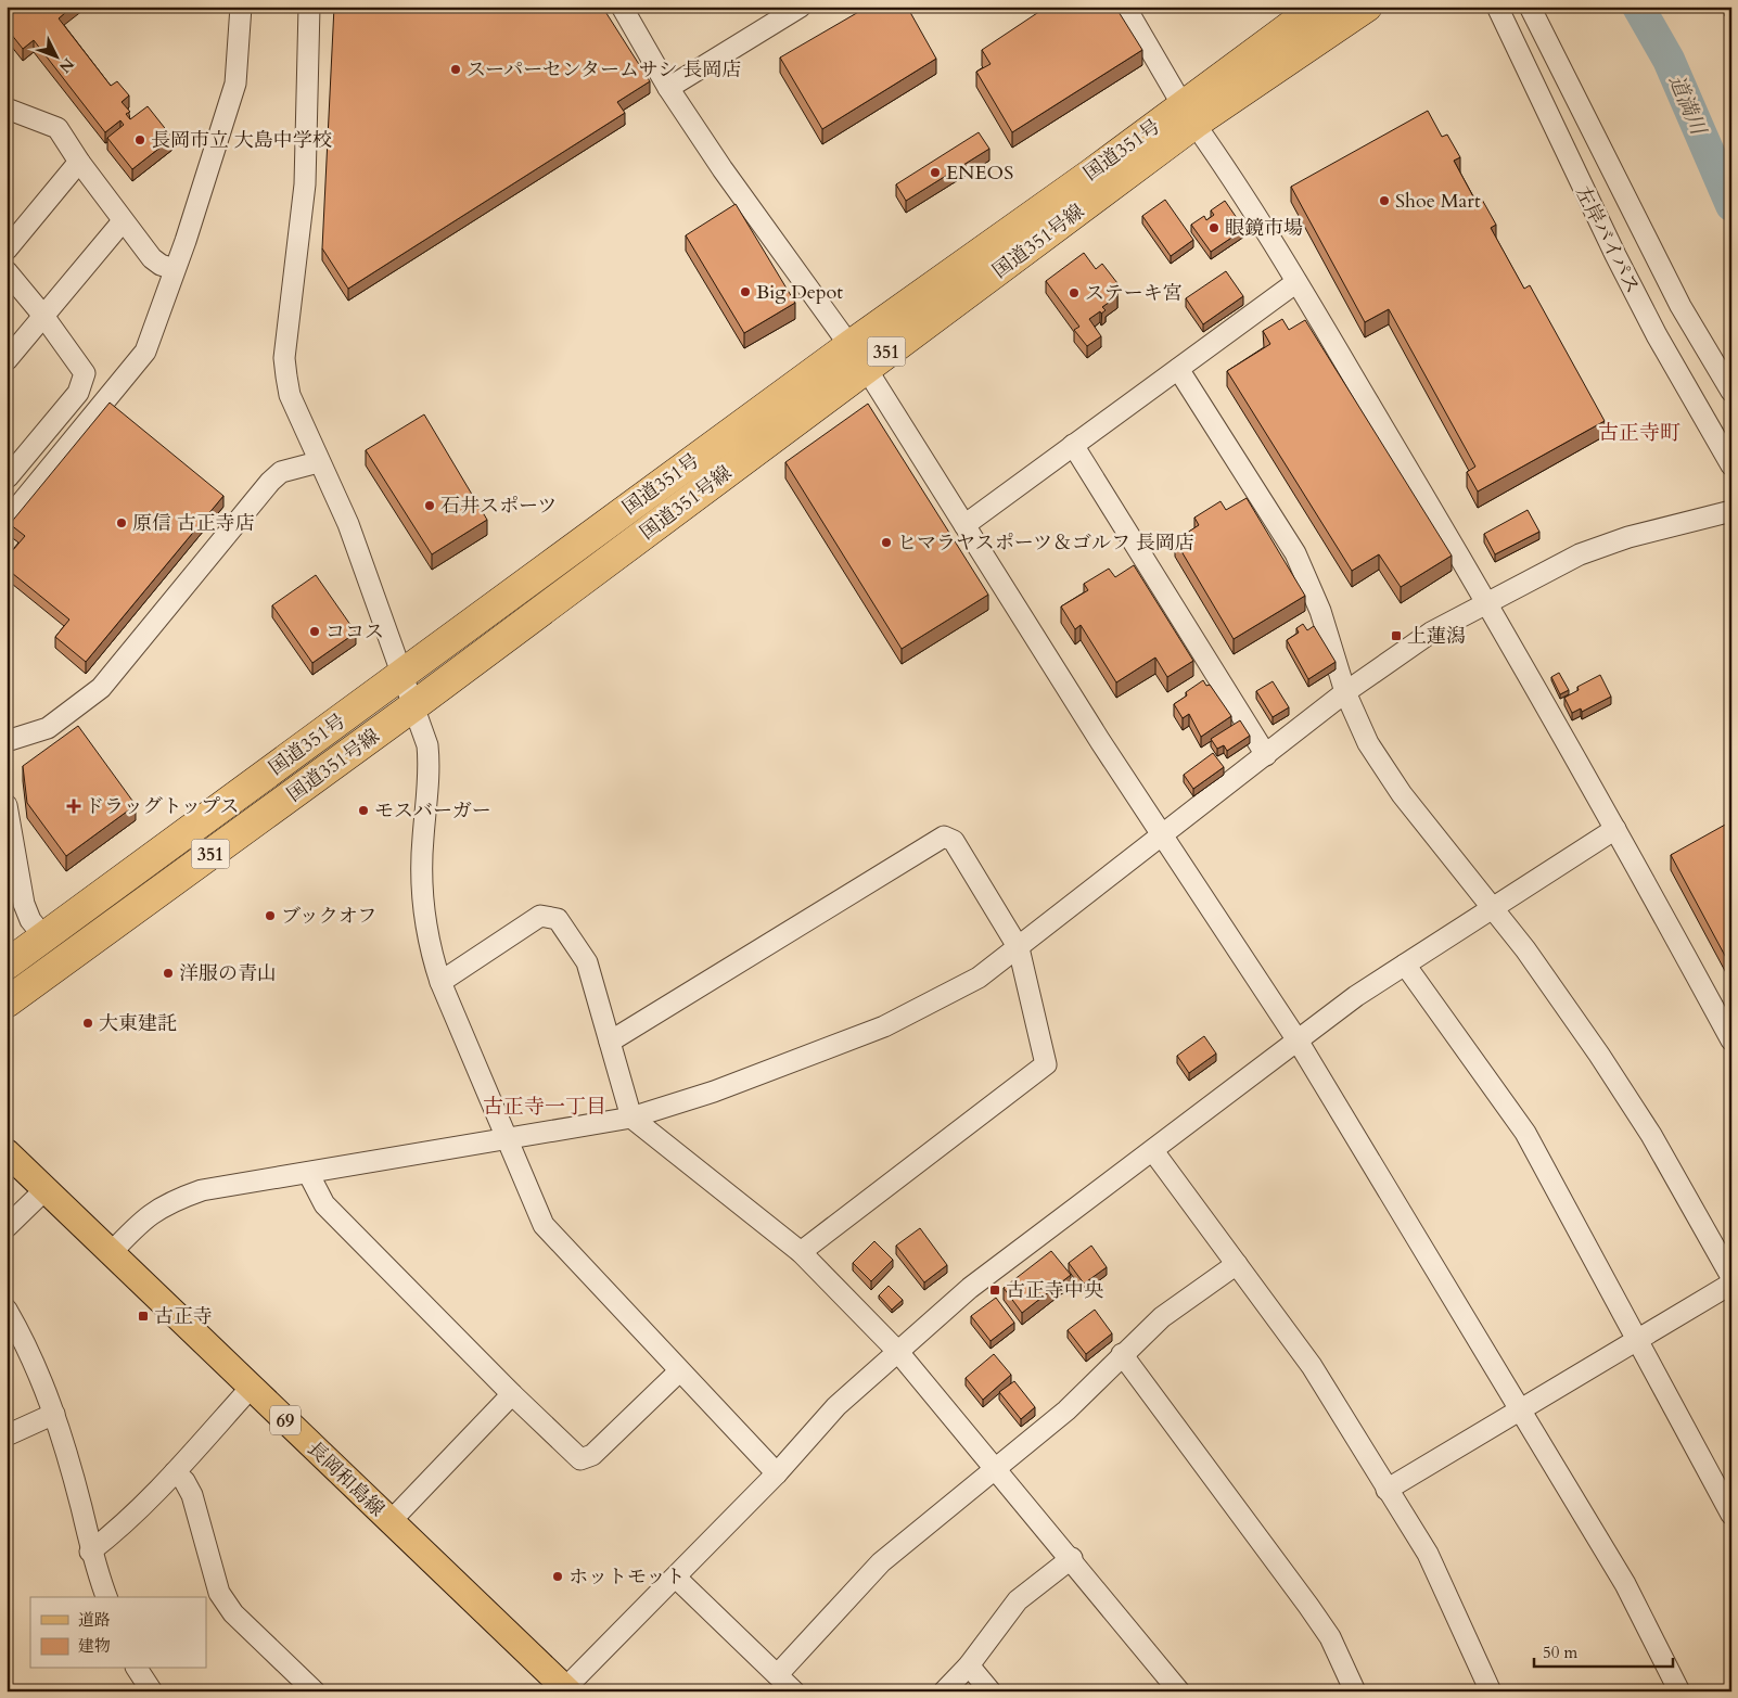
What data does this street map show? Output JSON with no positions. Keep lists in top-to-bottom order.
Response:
{
  "streets": {
    "highway": ["国道351号", "国道351号線", "351"],
    "main road": ["69", "長岡和島線"],
    "street": ["左岸バイパス"]
  },
  "crossings": [
    ["国道351号", "国道351号線"],
    ["国道351号", "351"]
  ],
  "districts": ["古正寺町", "古正寺一丁目"],
  "water": ["道満川"],
  "places": {
    "other": [
      "スーパーセンタームサシ 長岡店",
      "長岡市立 大島中学校",
      "ENEOS",
      "Shoe Mart",
      "眼鏡市場",
      "Big Depot",
      "ステーキ宮",
      "石井スポーツ",
      "原信 古正寺店",
      "ヒマラヤスポーツ＆ゴルフ 長岡店",
      "ココス",
      "モスバーガー",
      "ブックオフ",
      "洋服の青山",
      "大東建託",
      "ホットモット"
    ],
    "transit": ["上蓮潟", "古正寺中央", "古正寺"],
    "health": ["ドラッグトップス"]
  },
  "legend": ["道路", "建物"],
  "scale_bar": "50 m",
  "north": "bottom right"
}
